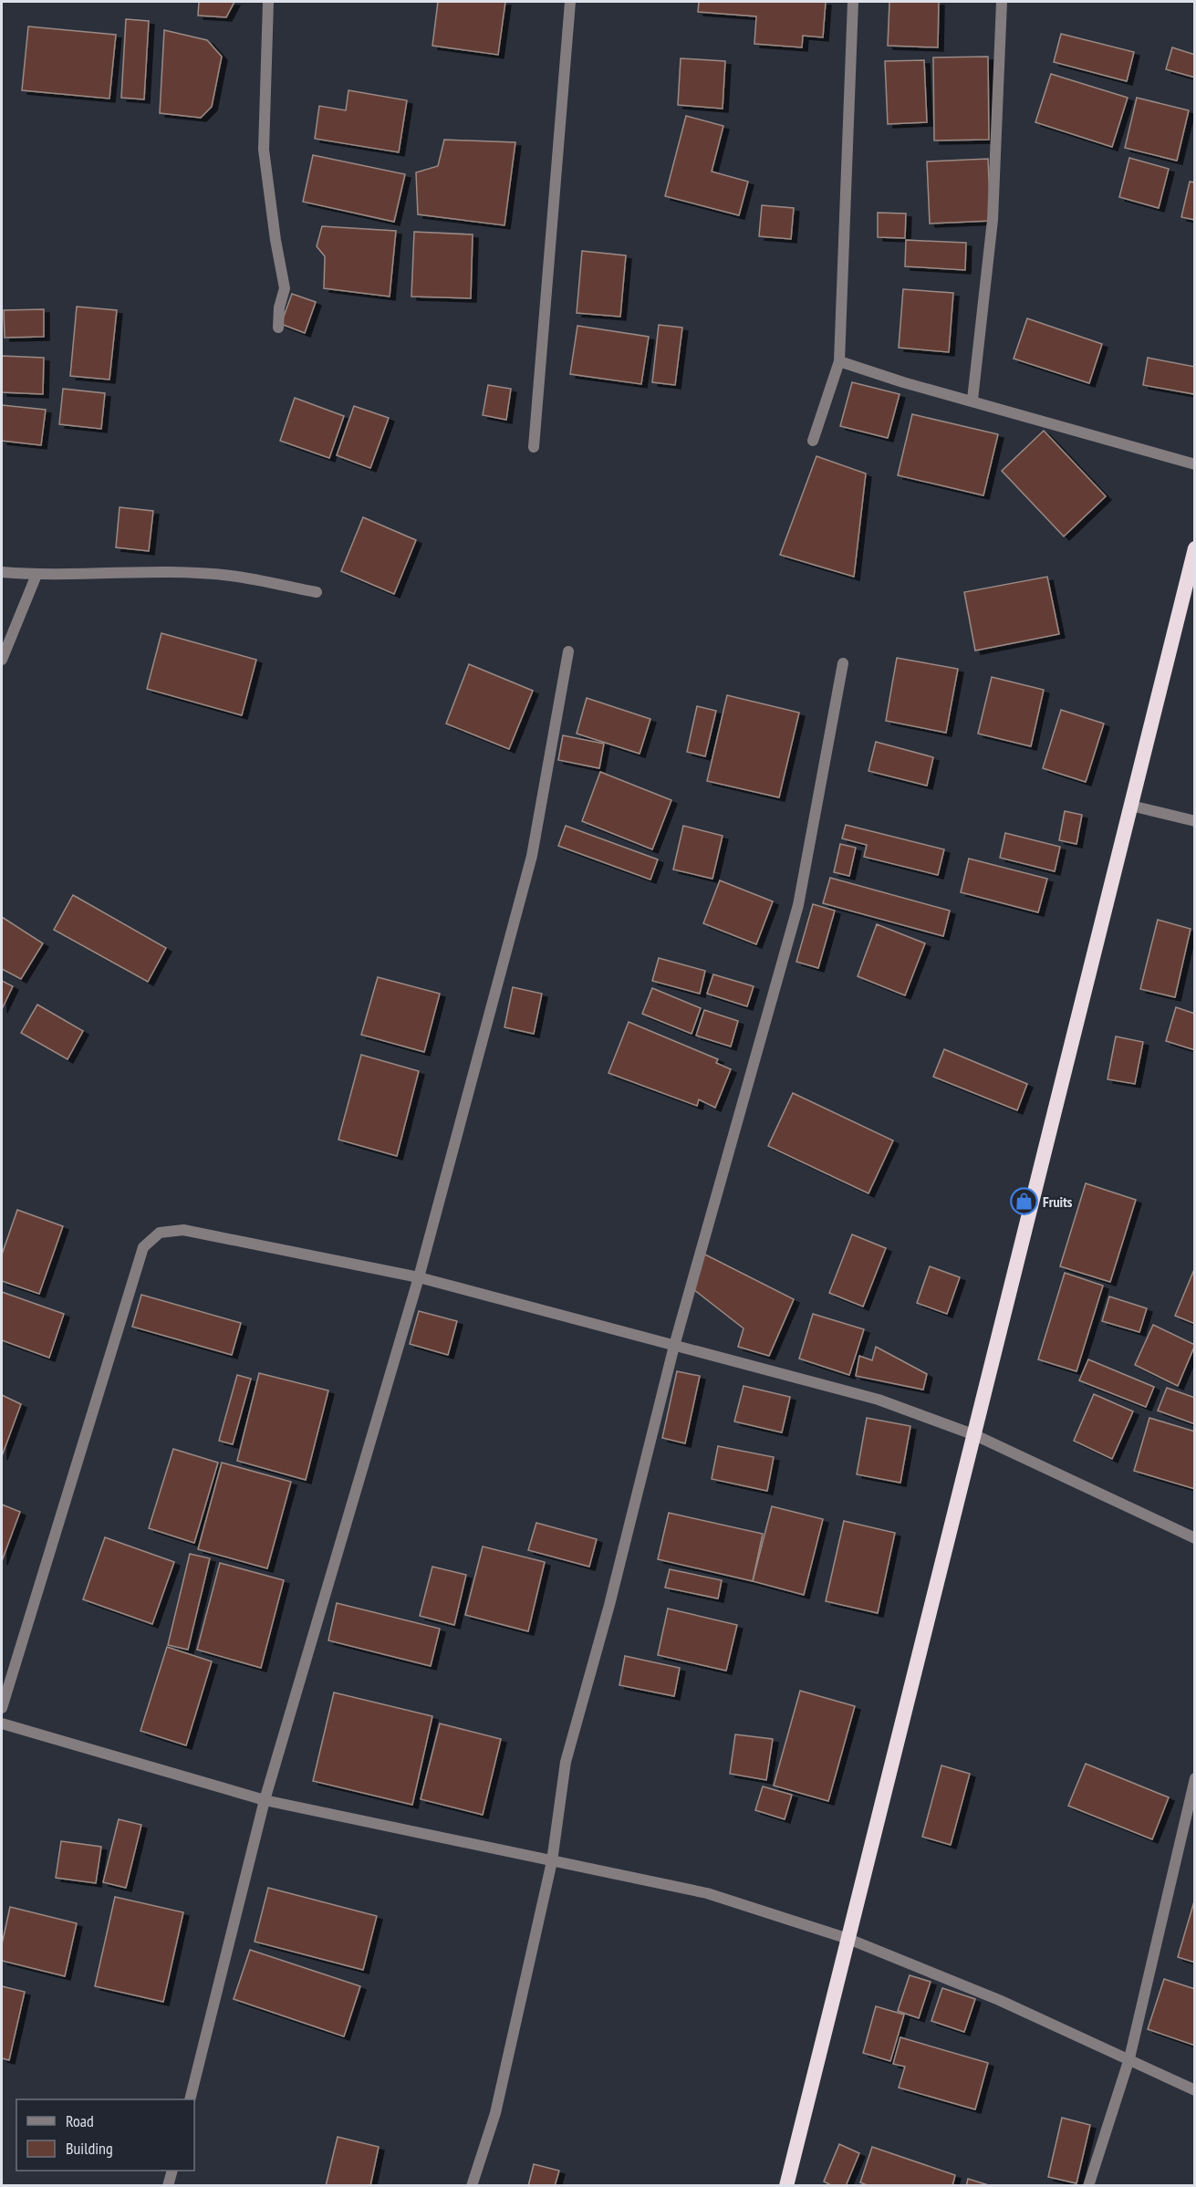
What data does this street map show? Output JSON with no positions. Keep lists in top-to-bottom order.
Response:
{
  "places": {
    "shop": ["Fruits"]
  },
  "legend": ["Road", "Building"]
}
